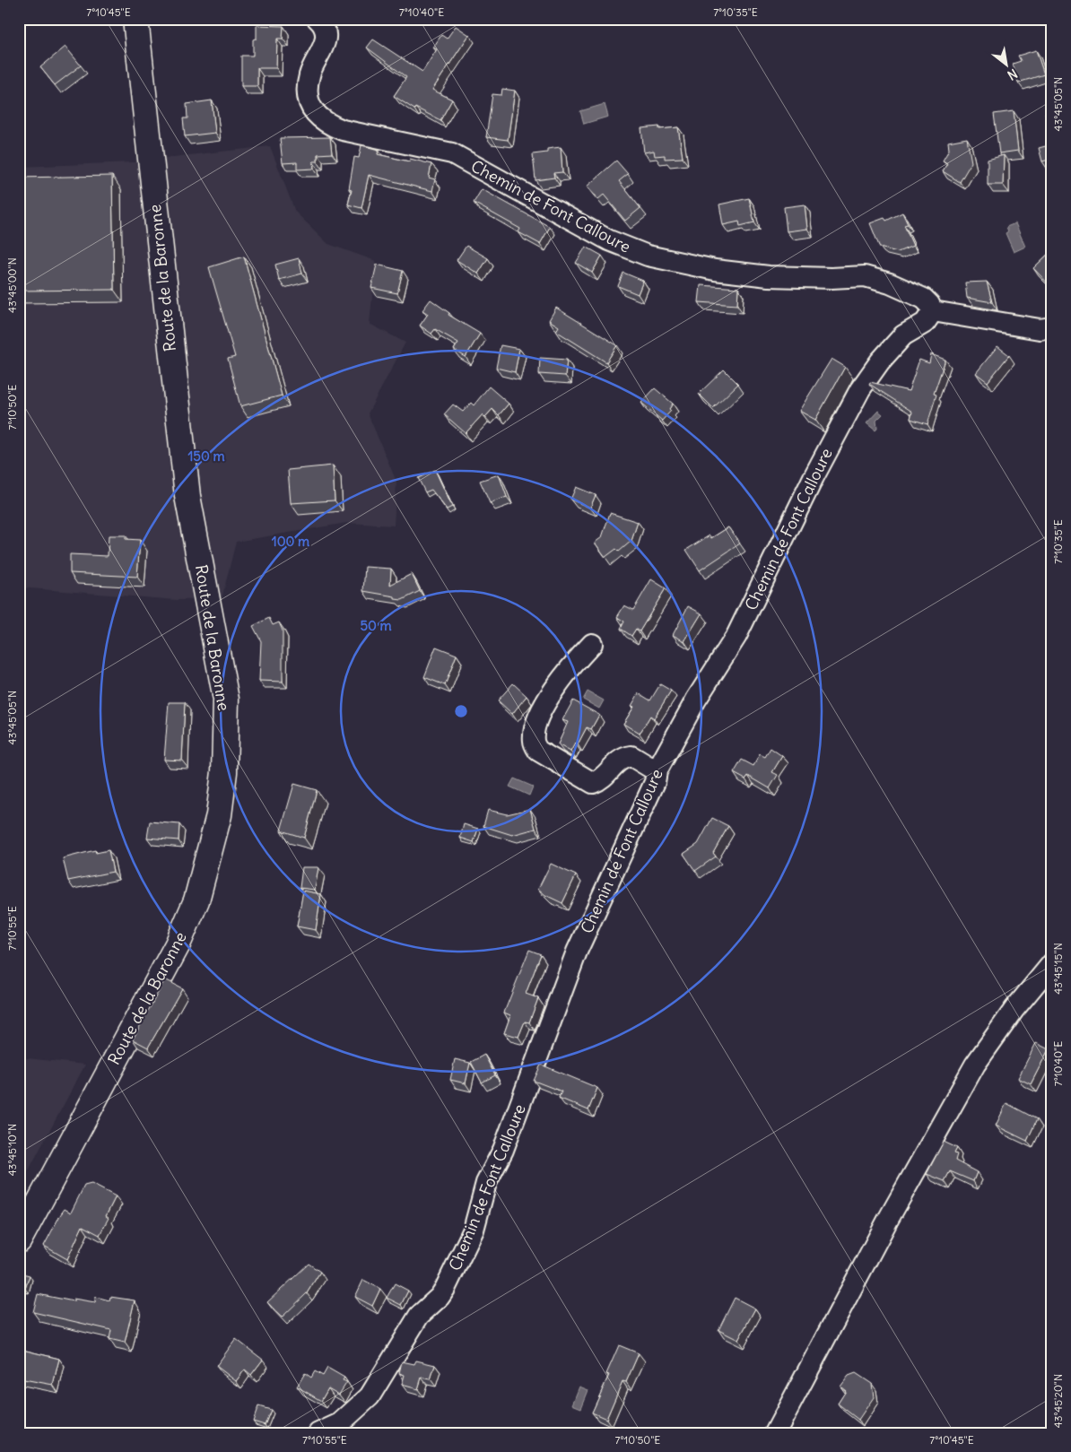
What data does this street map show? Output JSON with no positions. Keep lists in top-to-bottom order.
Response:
{
  "streets": {
    "main road": ["Route de la Baronne"],
    "street": ["Chemin de Font Calloure"]
  },
  "north": "bottom right",
  "coordinates": [
    "7°10'45\"E",
    "7°10'40\"E",
    "7°10'35\"E",
    "43°45'05\"N",
    "43°45'00\"N",
    "7°10'50\"E",
    "7°10'55\"E",
    "43°45'15\"N",
    "43°45'10\"N",
    "43°45'20\"N"
  ],
  "rings": ["150 m", "100 m", "50 m"]
}
